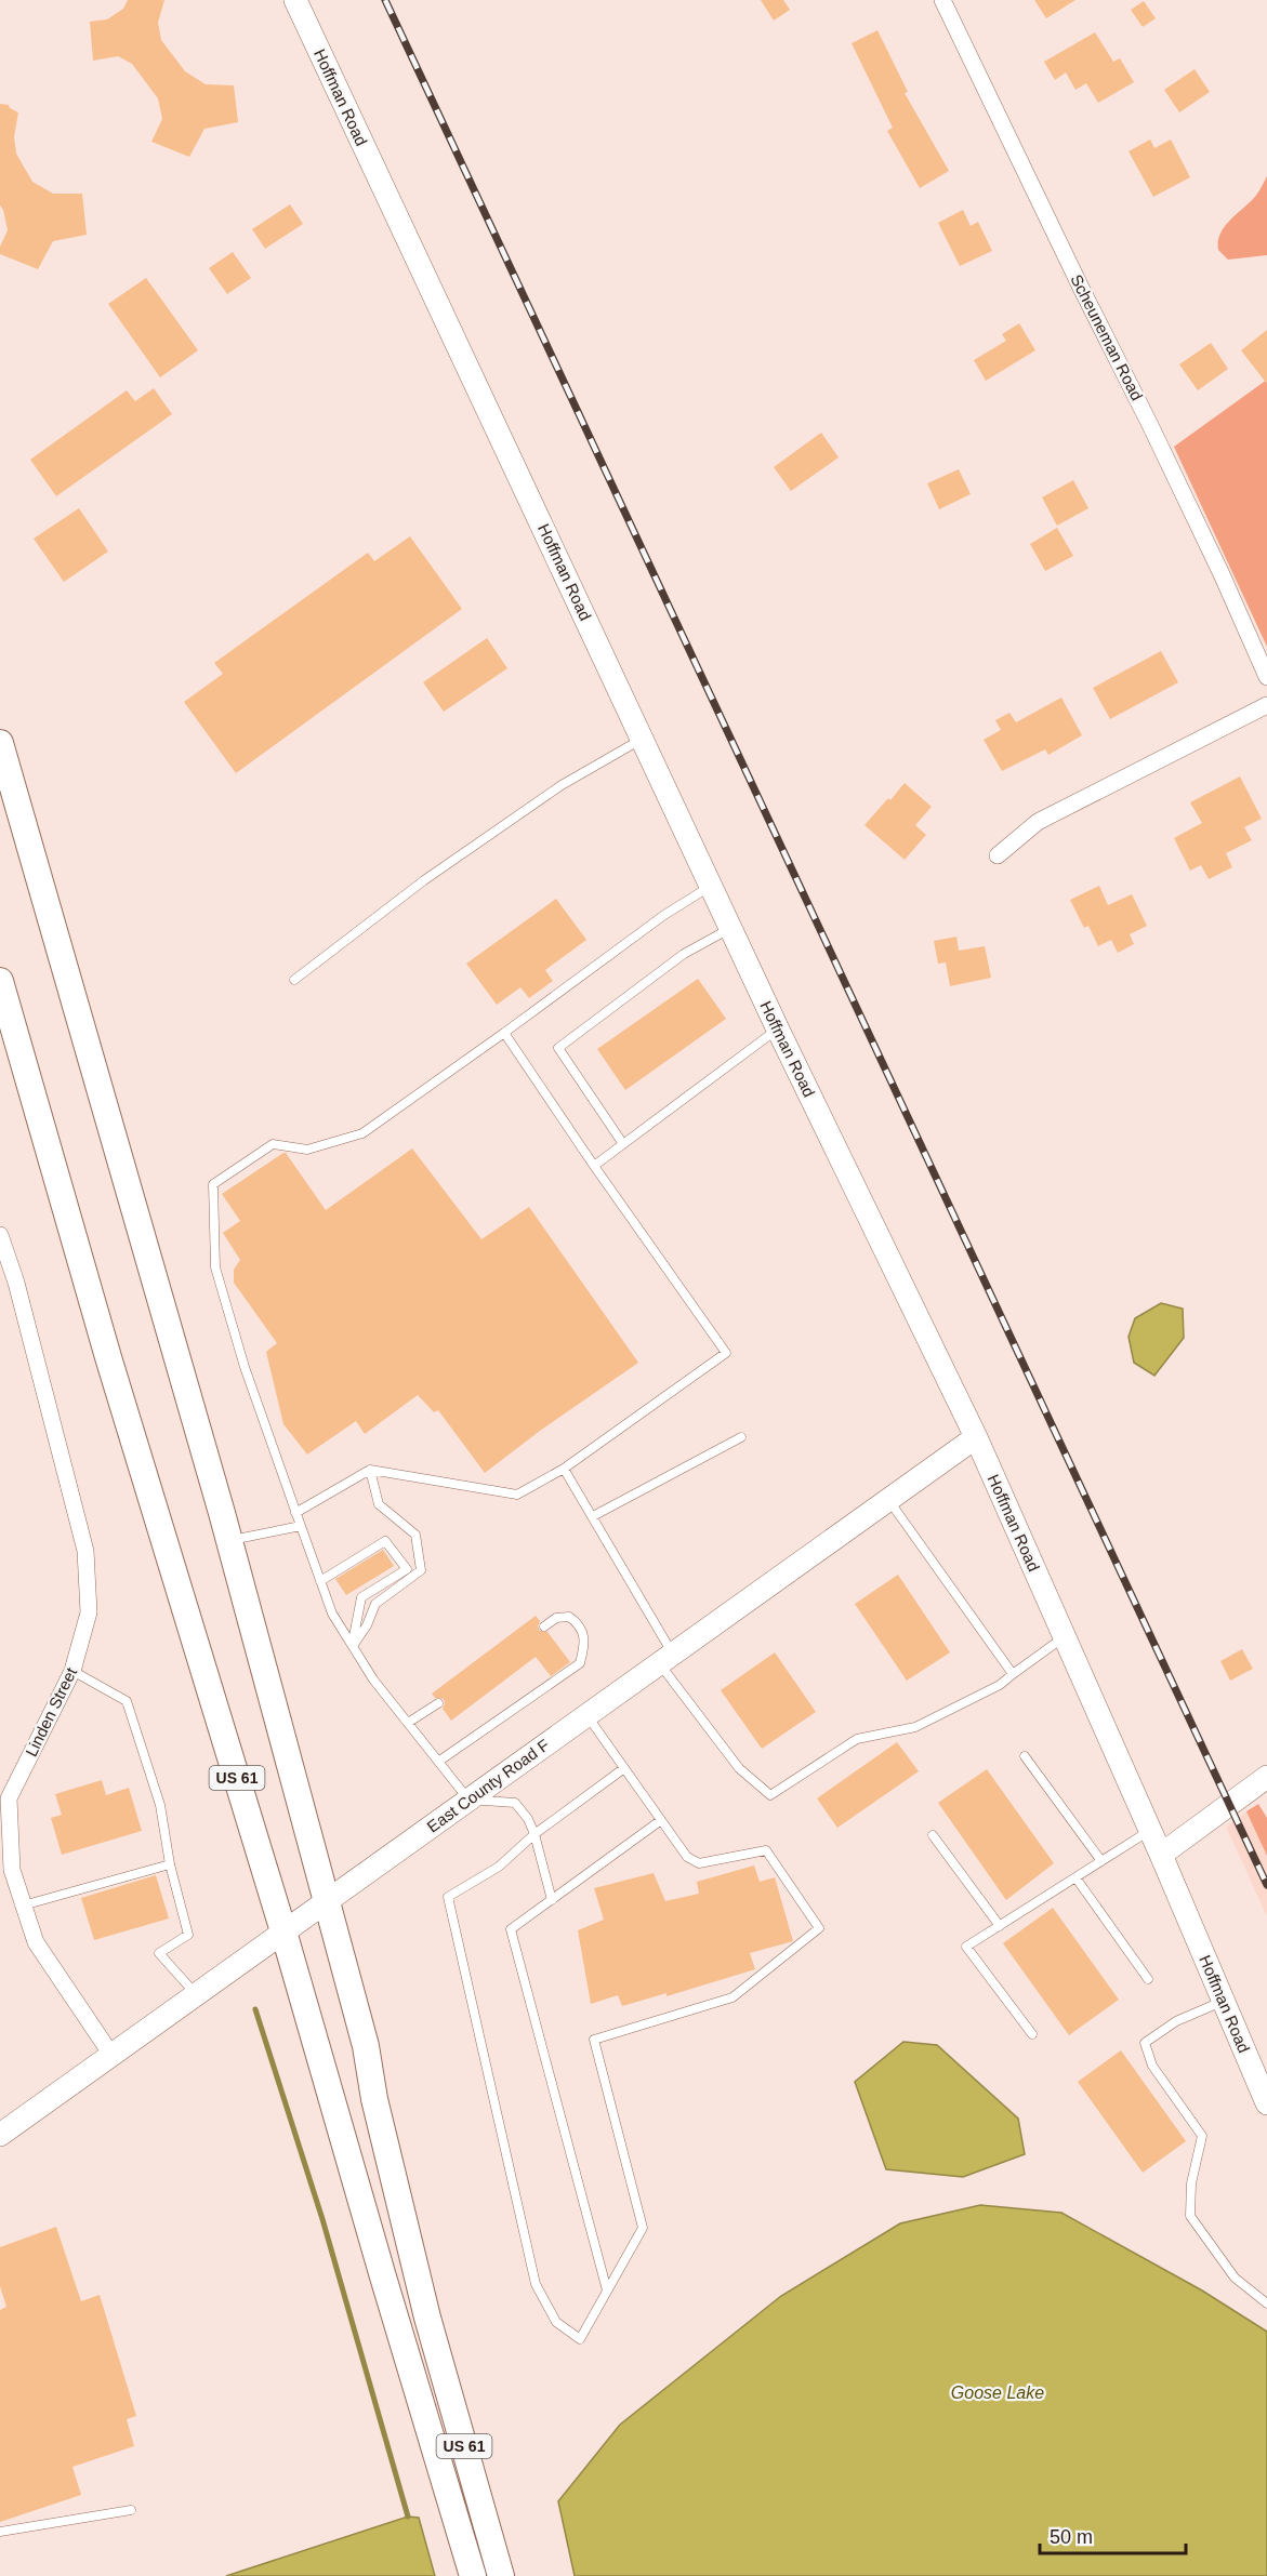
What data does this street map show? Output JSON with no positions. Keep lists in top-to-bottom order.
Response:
{
  "streets": {
    "main road": ["US 61"],
    "street": [
      "Hoffman Road",
      "Scheuneman Road",
      "Linden Street",
      "East County Road F"
    ]
  },
  "crossings": [
    ["Hoffman Road", "East County Road F"],
    ["Linden Street", "East County Road F"],
    ["US 61", "East County Road F"]
  ],
  "water": ["Goose Lake"],
  "scale_bar": "50 m"
}
